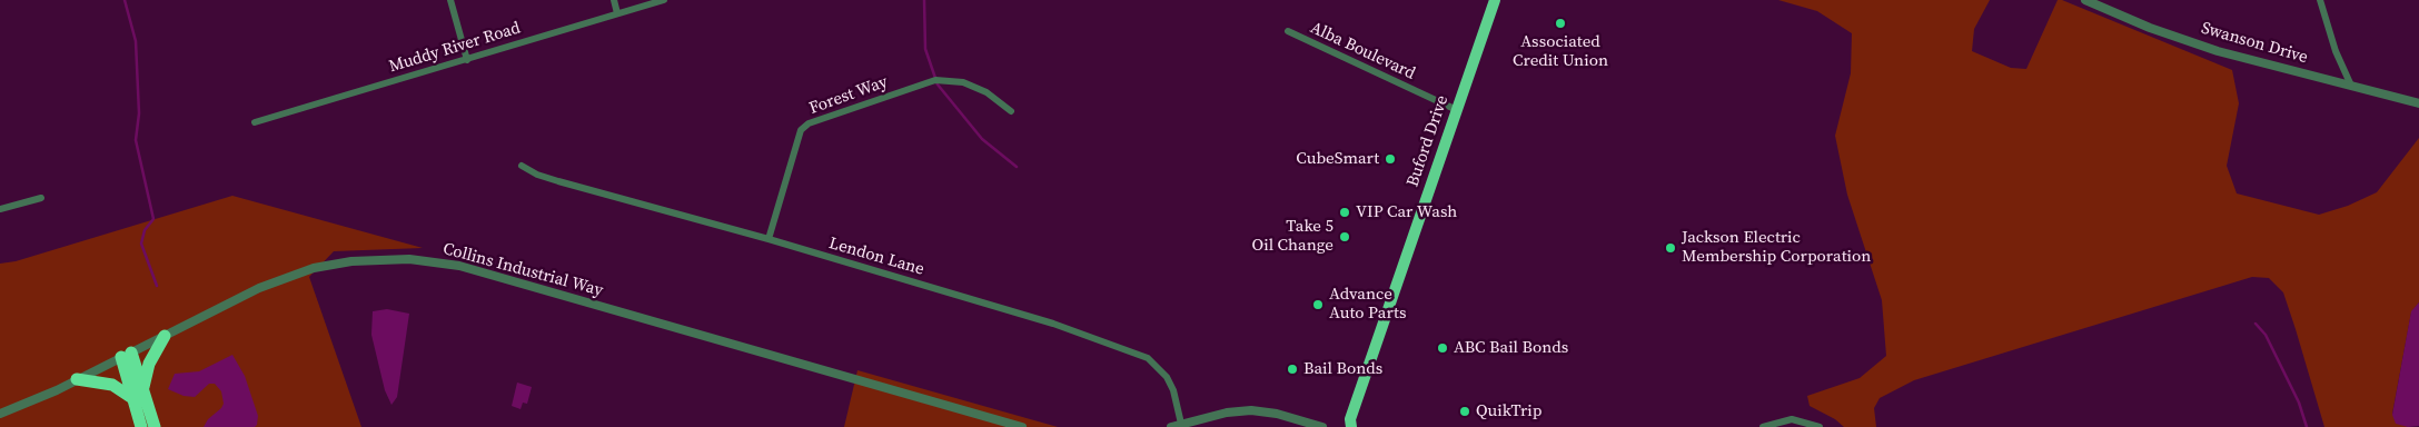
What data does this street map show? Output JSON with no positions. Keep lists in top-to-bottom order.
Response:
{
  "streets": {
    "highway": ["Buford Drive"],
    "street": [
      "Swanson Drive",
      "Muddy River Road",
      "Alba Boulevard",
      "Forest Way",
      "Lendon Lane",
      "Collins Industrial Way"
    ]
  },
  "crossings": [
    ["Alba Boulevard", "Buford Drive"],
    ["Forest Way", "Lendon Lane"]
  ],
  "places": [
    "Associated Credit Union",
    "CubeSmart",
    "VIP Car Wash",
    "Take 5 Oil Change",
    "Jackson Electric Membership Corporation",
    "Advance Auto Parts",
    "ABC Bail Bonds",
    "Bail Bonds",
    "QuikTrip"
  ]
}
